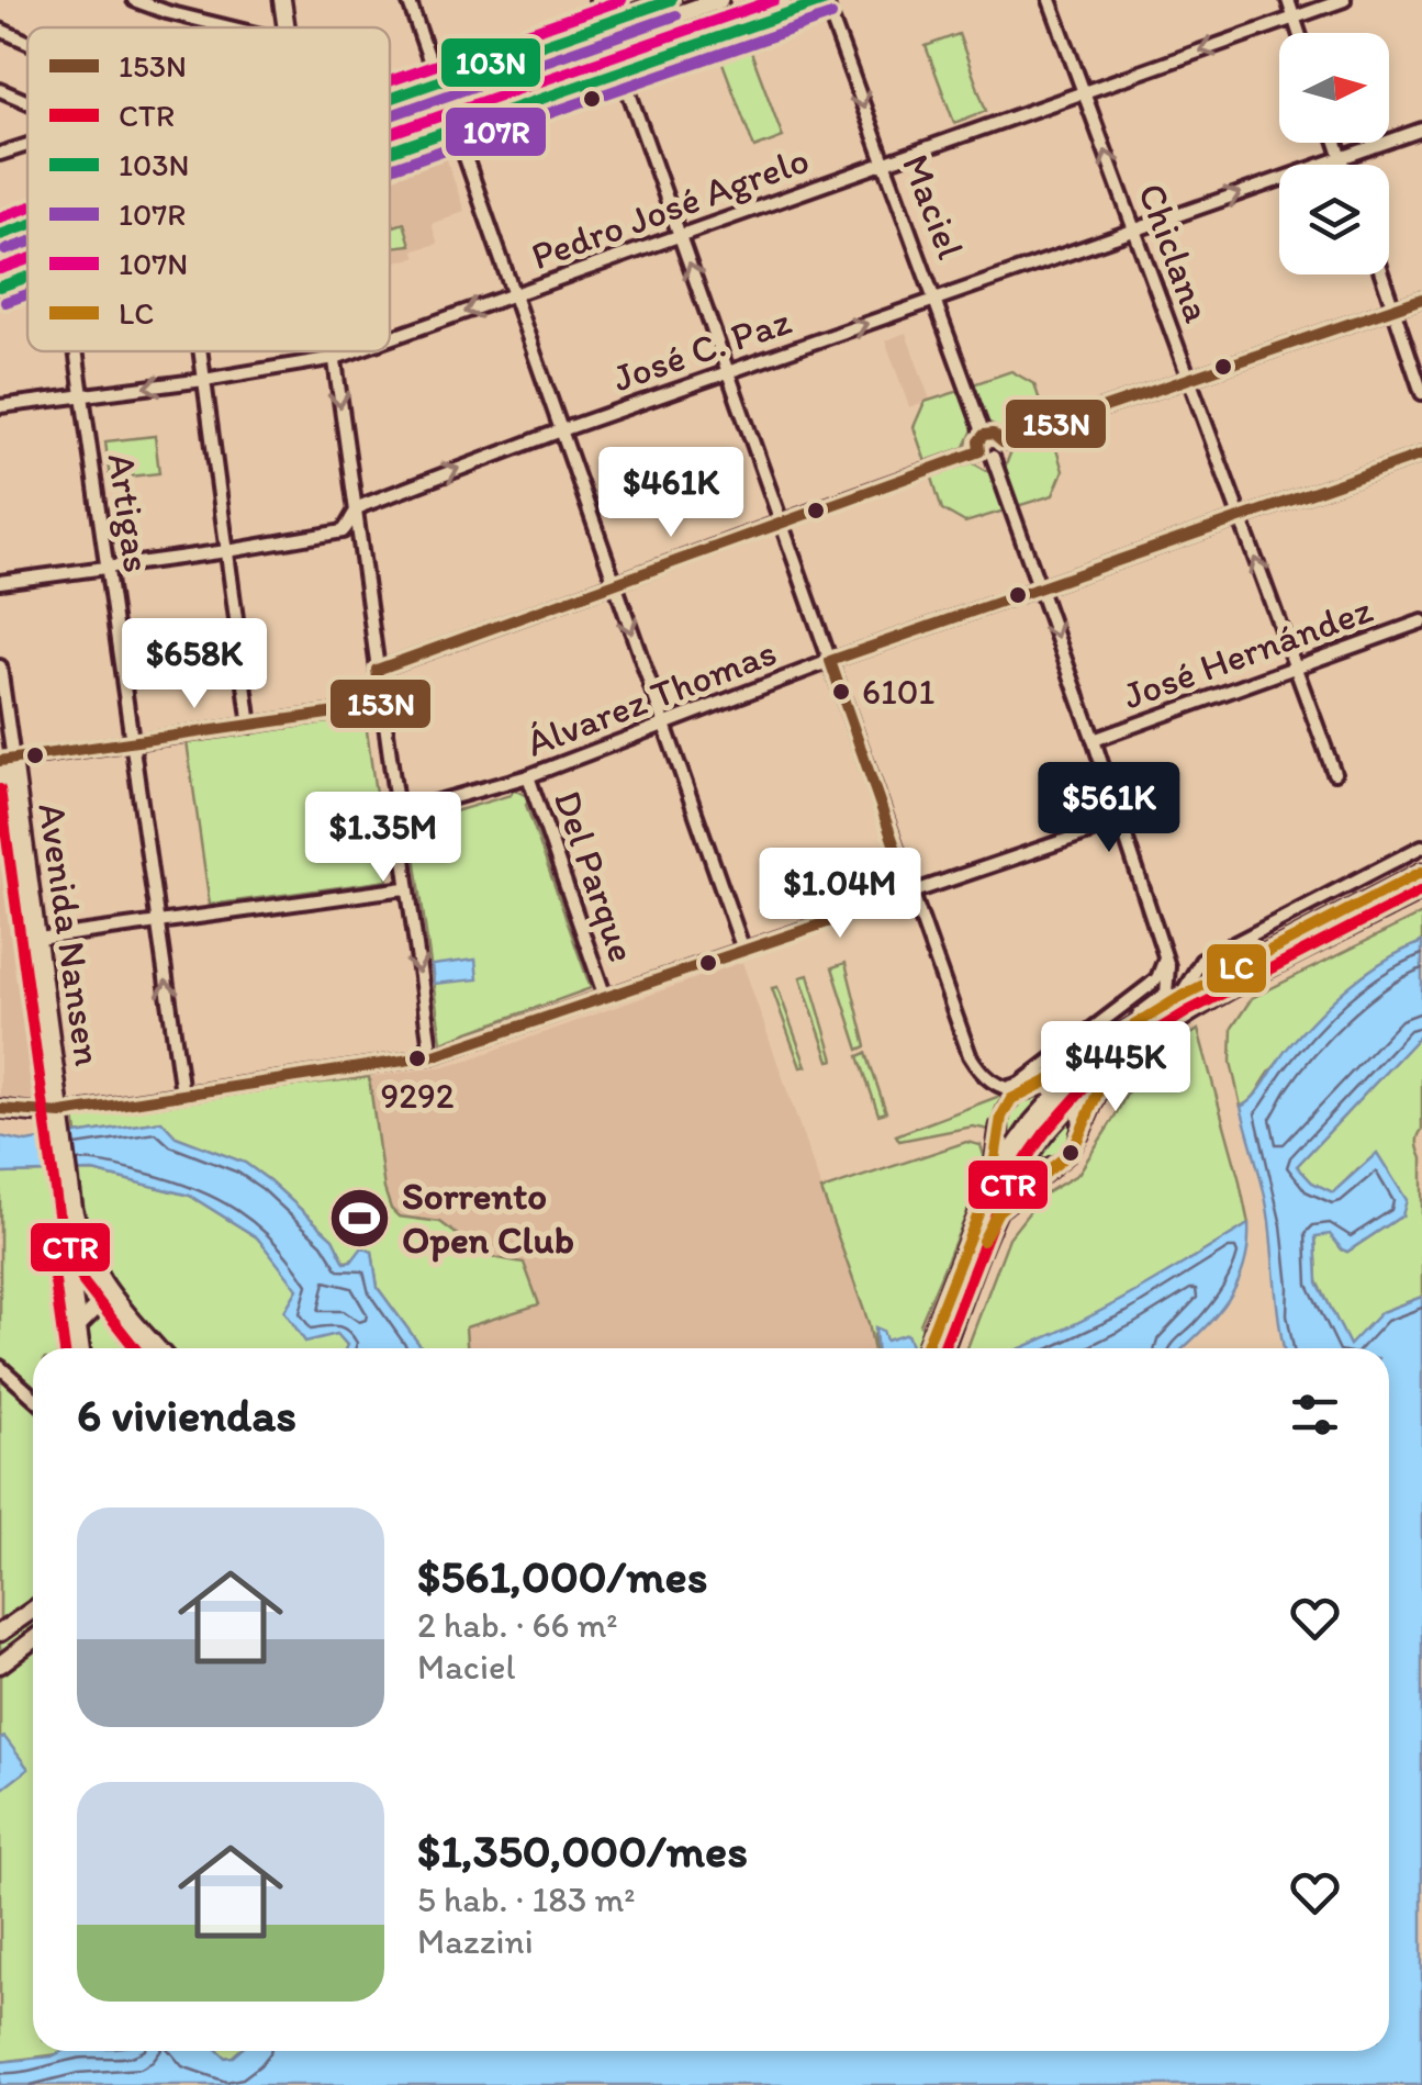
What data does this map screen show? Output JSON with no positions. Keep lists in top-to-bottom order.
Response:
{
  "streets": {
    "main road": ["Avenida Nansen"],
    "street": [
      "Maciel",
      "Pedro José Agrelo",
      "Chiclana",
      "José C. Paz",
      "Artigas",
      "José Hernández",
      "Álvarez Thomas",
      "Del Parque"
    ]
  },
  "crossings": [
    ["Maciel", "Pedro José Agrelo"],
    ["Maciel", "José C. Paz"],
    ["Pedro José Agrelo", "Chiclana"],
    ["Pedro José Agrelo", "Artigas"],
    ["Chiclana", "José C. Paz"],
    ["Chiclana", "José Hernández"],
    ["Chiclana", "Álvarez Thomas"],
    ["José C. Paz", "Artigas"],
    ["Álvarez Thomas", "Del Parque"]
  ],
  "one_way": [
    "Maciel",
    "Pedro José Agrelo",
    "Chiclana",
    "José C. Paz"
  ],
  "places": {
    "other": ["6101", "9292"],
    "sports": ["Sorrento Open Club"]
  },
  "lines": [
    "transit line 103N",
    "transit line 107N",
    "transit line 107R",
    "transit line 153N",
    "transit line CTR",
    "transit line LC"
  ],
  "legend": [
    "153N",
    "CTR",
    "103N",
    "107R",
    "107N",
    "LC"
  ],
  "north": "right",
  "page": {
    "price": [
      "$461K",
      "$658K",
      "$561K",
      "$1.35M",
      "$1.04M",
      "$445K"
    ],
    "heading": "6 viviendas",
    "list": [
      {
        "name": "$561,000/mes",
        "note": "2 hab. · 66 m² · Maciel"
      },
      {
        "name": "$1,350,000/mes",
        "note": "5 hab. · 183 m² · Mazzini"
      }
    ]
  }
}
